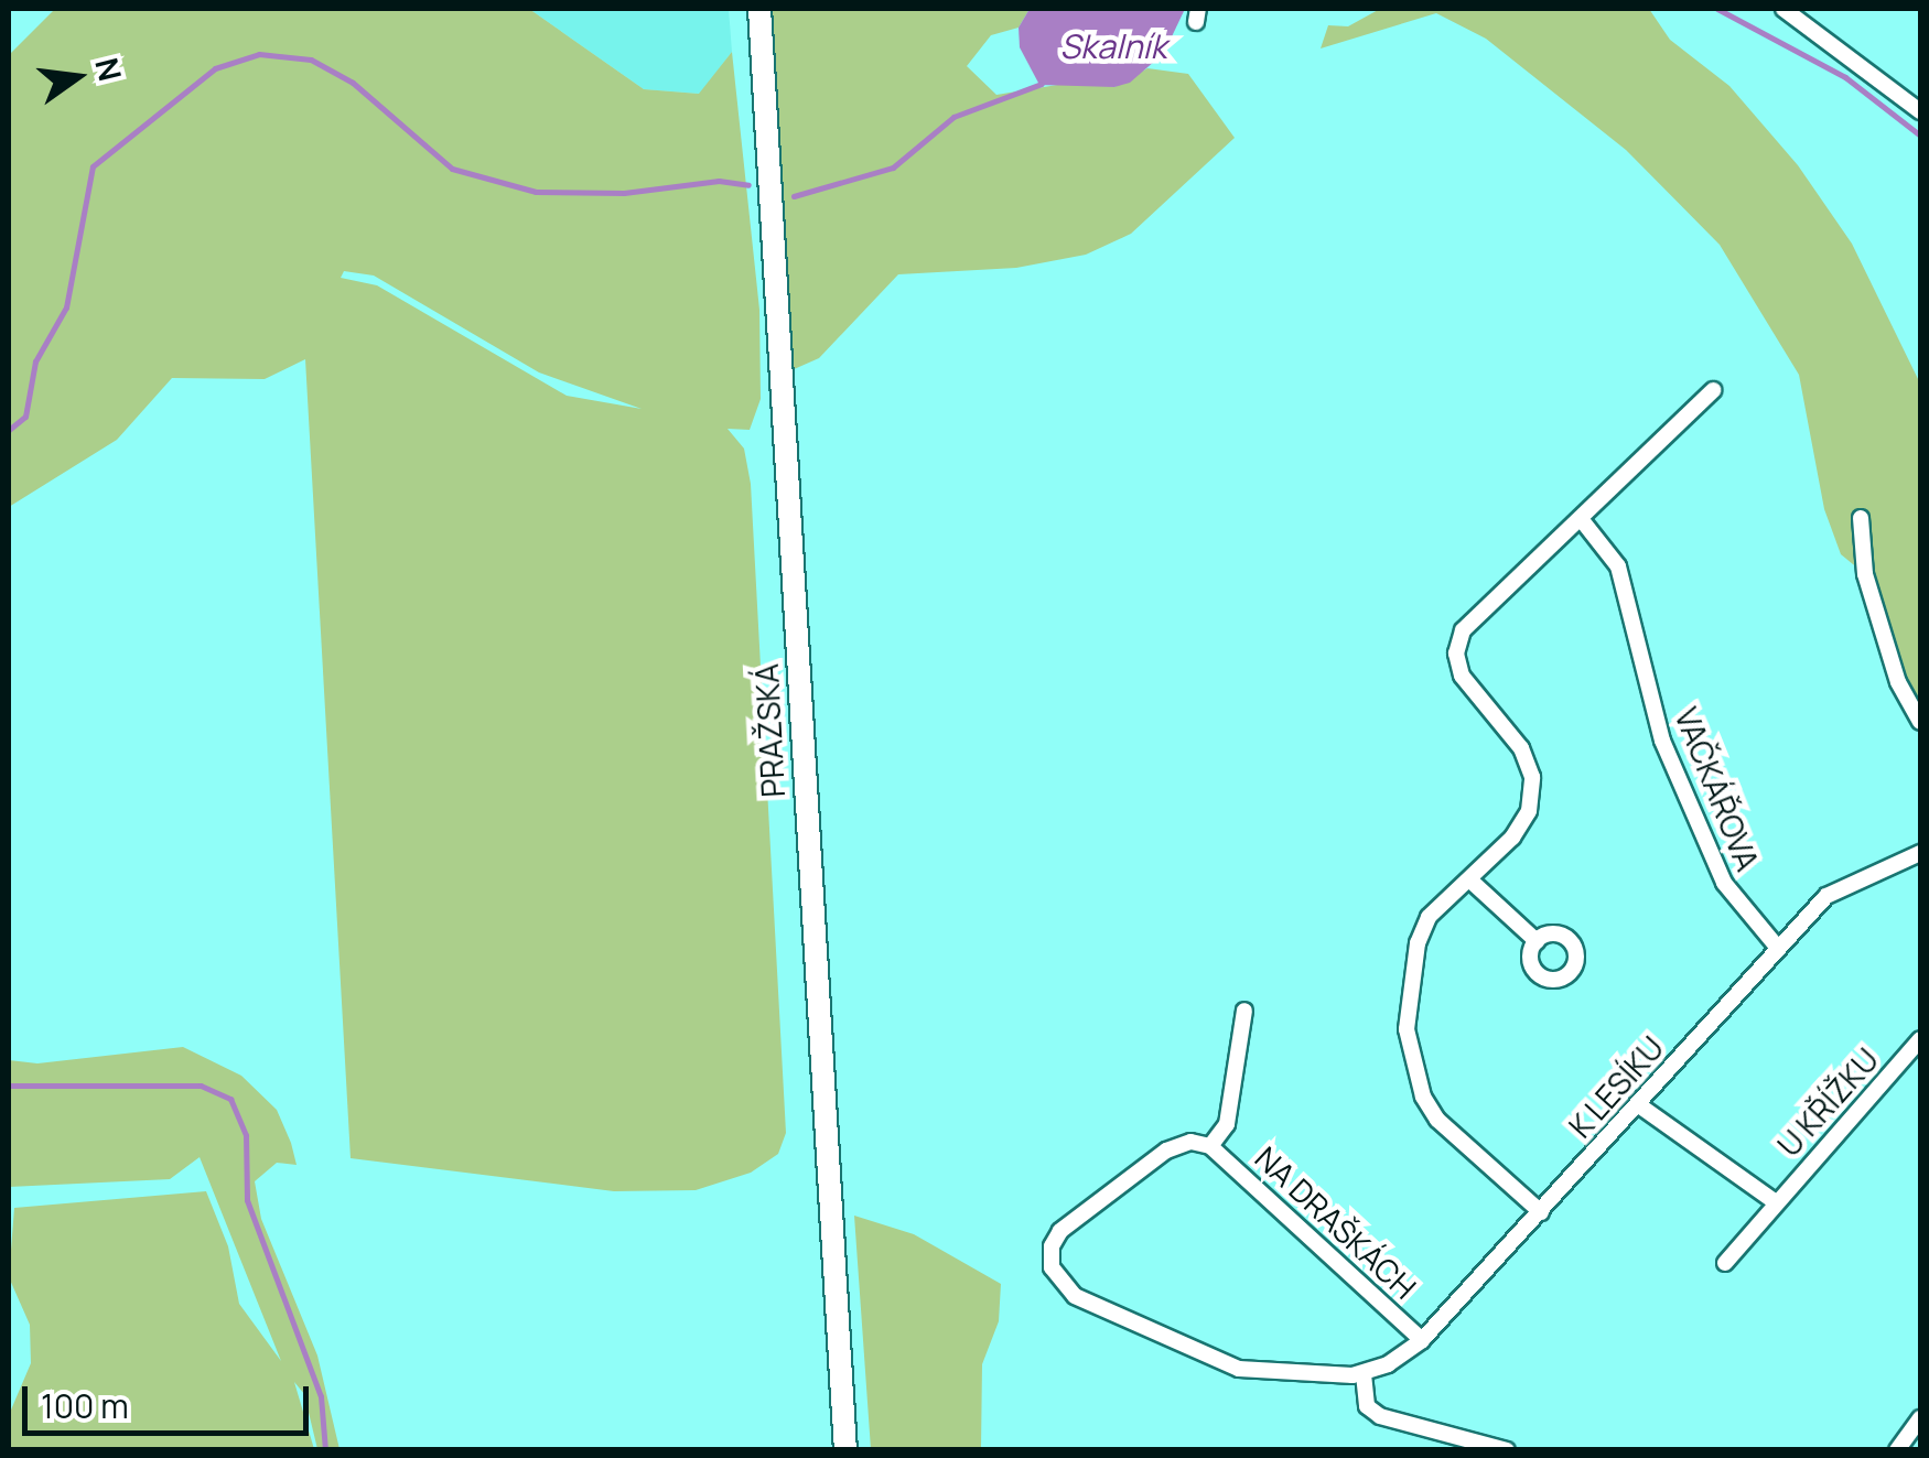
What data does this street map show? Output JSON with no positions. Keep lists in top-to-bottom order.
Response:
{
  "streets": {
    "main road": ["PRAŽSKÁ"],
    "street": [
      "VAČKÁŘOVA",
      "K LESÍKU",
      "U KŘÍŽKU",
      "NA DRAŠKÁCH"
    ]
  },
  "crossings": [
    ["VAČKÁŘOVA", "K LESÍKU"],
    ["K LESÍKU", "U KŘÍŽKU"],
    ["K LESÍKU", "NA DRAŠKÁCH"]
  ],
  "water": ["Skalník"],
  "scale_bar": "100 m",
  "north": "right"
}
